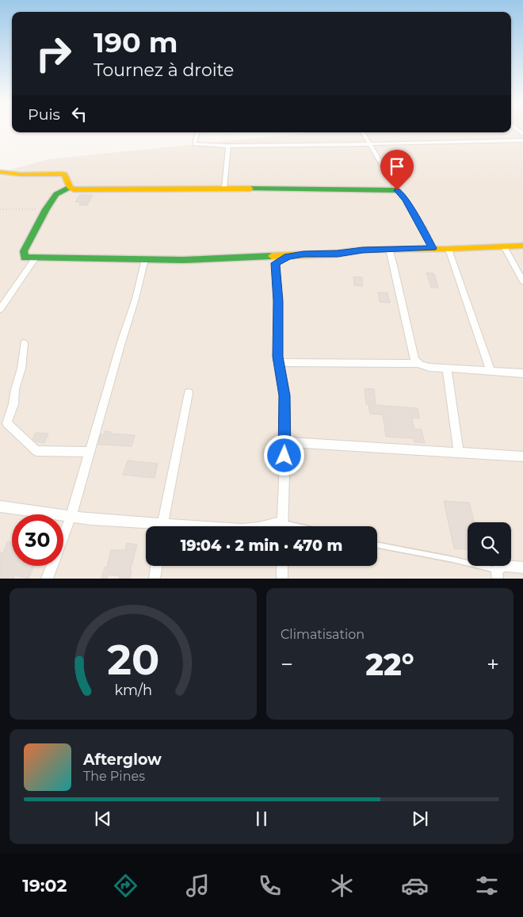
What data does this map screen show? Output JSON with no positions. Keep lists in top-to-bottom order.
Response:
{
  "page": {
    "turn": ["190 m", "Tournez à droite"],
    "then": "Puis",
    "limit": "30",
    "trip": "19:04 · 2 min · 470 m",
    "tile": "Climatisation",
    "heat": ["−", "22°", "+"],
    "song": ["Afterglow", "The Pines"],
    "tabs": "19:02",
    "gauge": ["20", "km/h"]
  }
}
